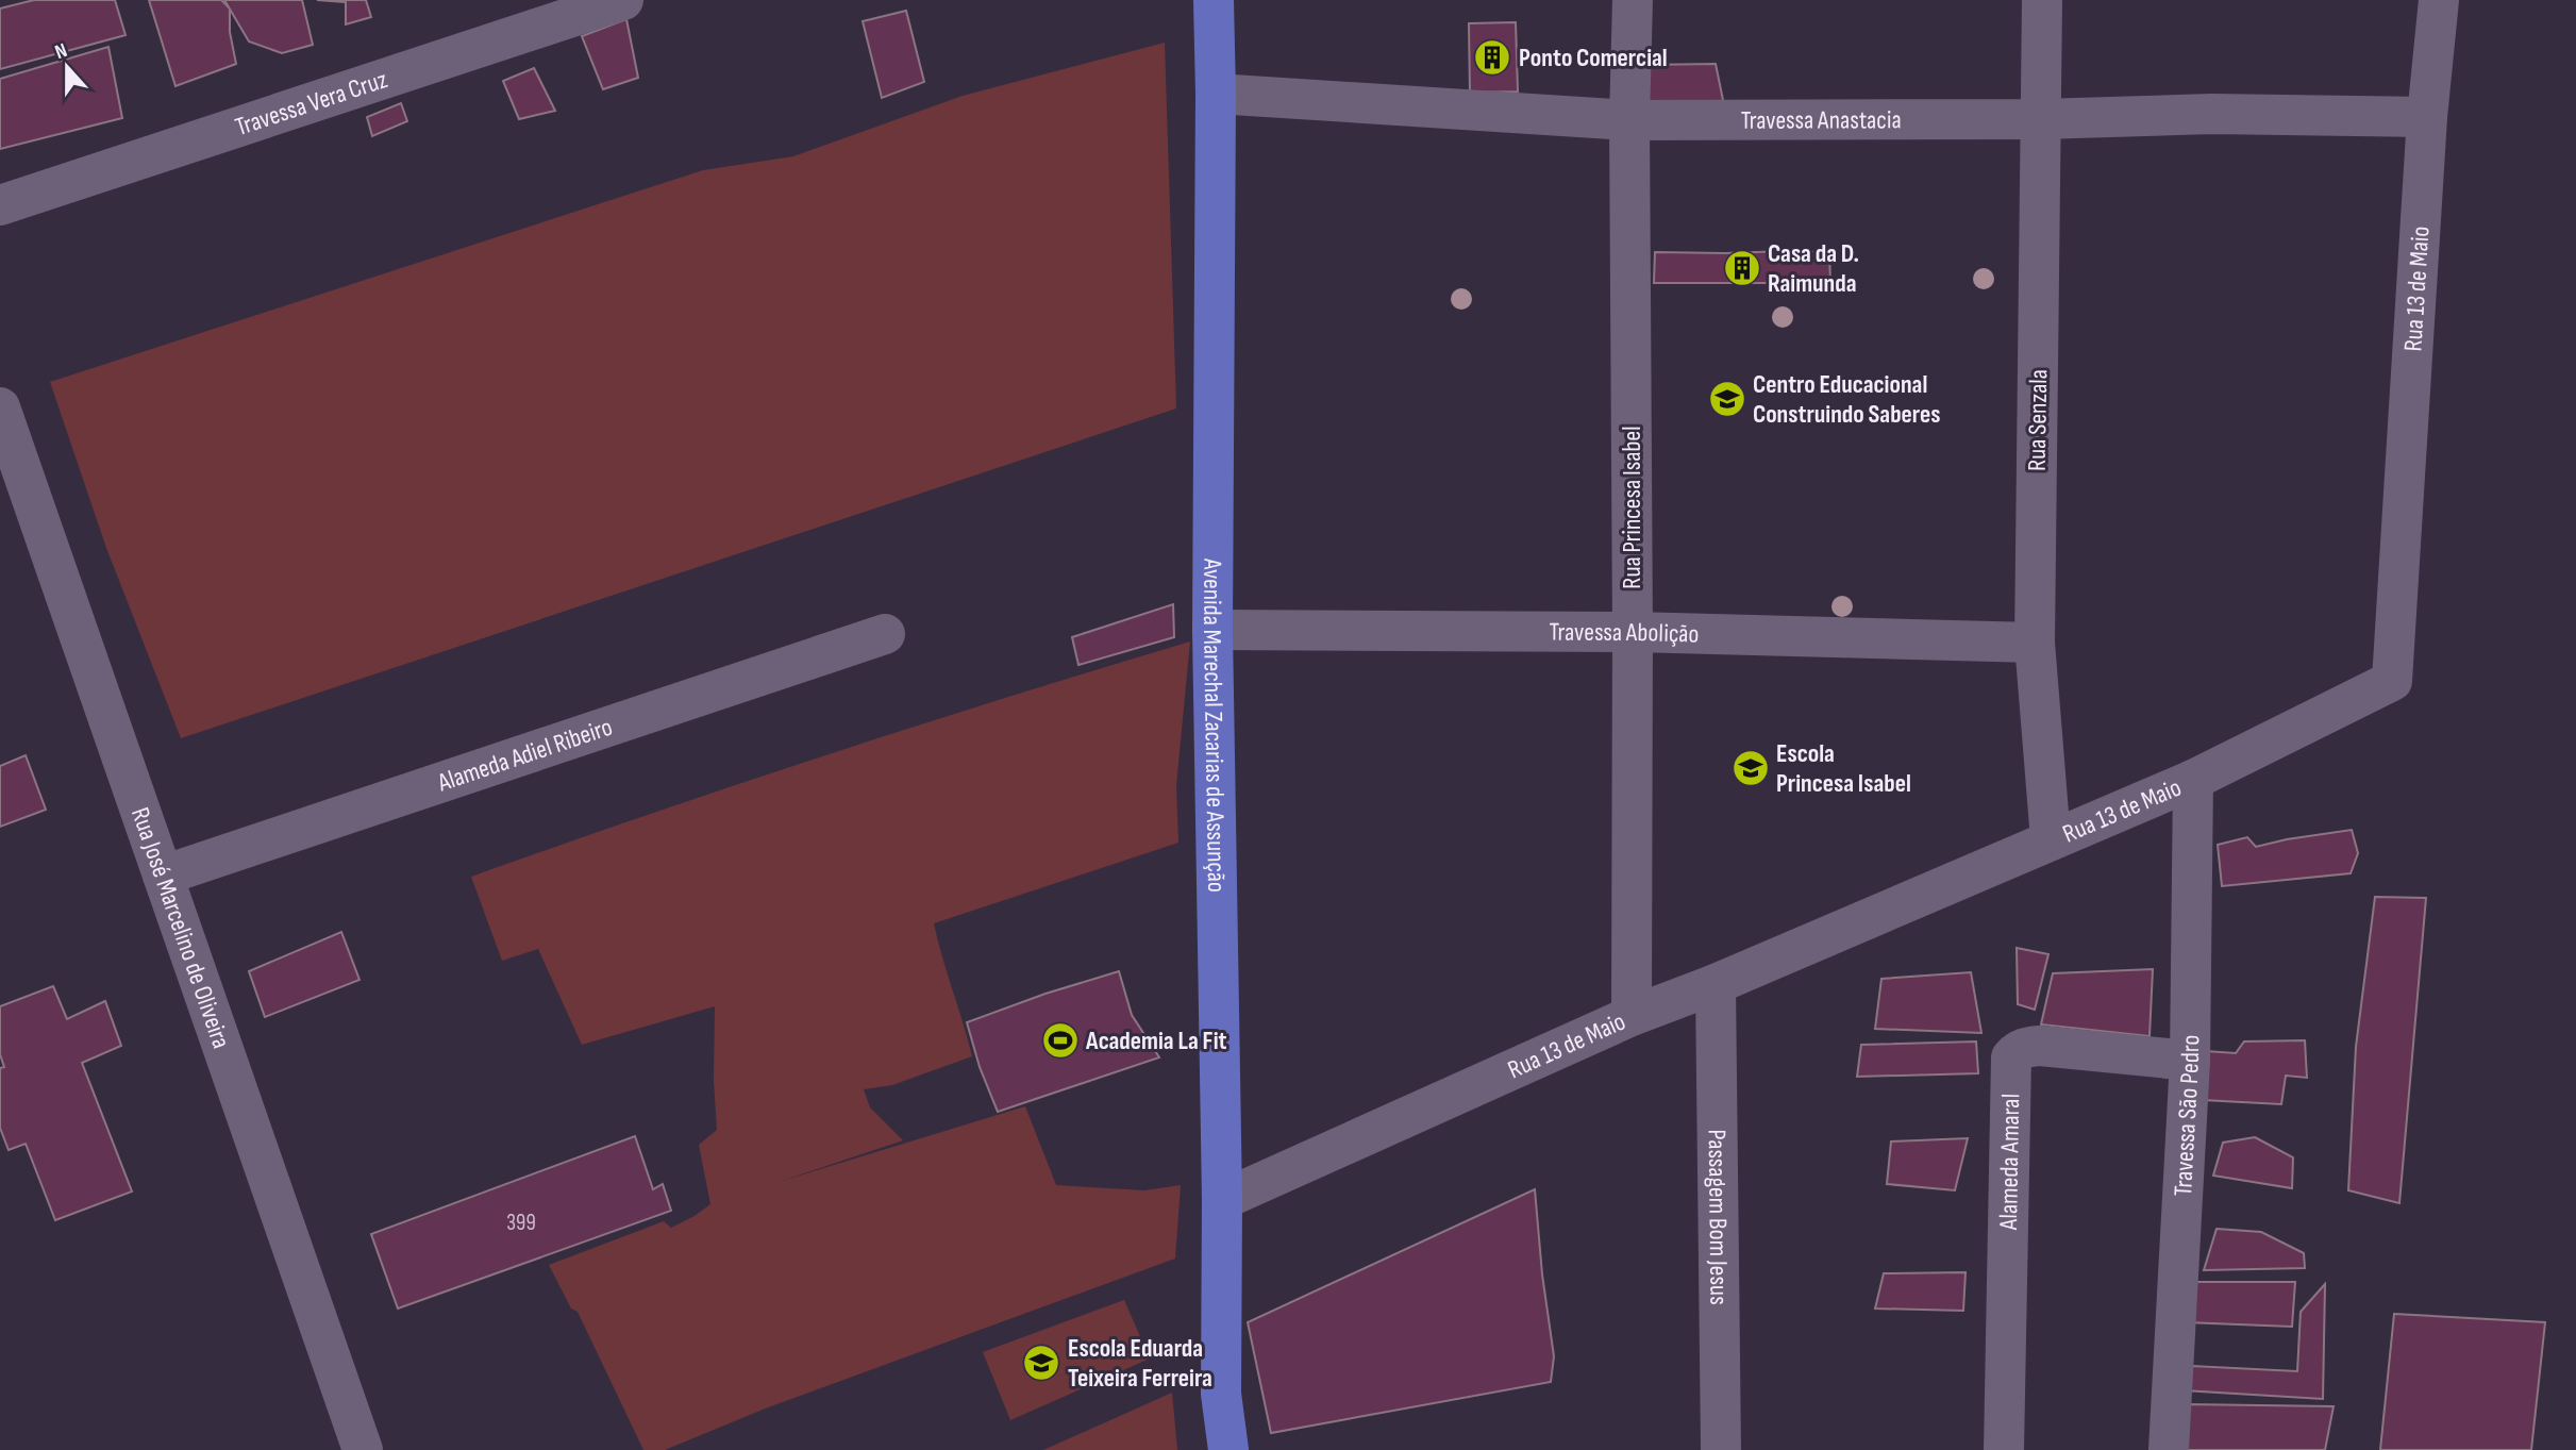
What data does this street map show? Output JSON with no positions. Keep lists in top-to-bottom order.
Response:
{
  "streets": {
    "main road": ["Avenida Marechal Zacarias de Assunção"],
    "street": [
      "Travessa Vera Cruz",
      "Travessa Anastacia",
      "Rua 13 de Maio",
      "Rua Senzala",
      "Rua Princesa Isabel",
      "Travessa Abolição",
      "Alameda Adiel Ribeiro",
      "Rua José Marcelino de Oliveira",
      "Travessa São Pedro",
      "Alameda Amaral",
      "Passagem Bom Jesus"
    ]
  },
  "crossings": [
    ["Travessa Anastacia", "Rua 13 de Maio"],
    ["Travessa Anastacia", "Rua Senzala"],
    ["Travessa Anastacia", "Rua Princesa Isabel"],
    ["Travessa Anastacia", "Avenida Marechal Zacarias de Assunção"],
    ["Rua 13 de Maio", "Rua Senzala"],
    ["Rua 13 de Maio", "Rua Princesa Isabel"],
    ["Rua 13 de Maio", "Avenida Marechal Zacarias de Assunção"],
    ["Rua 13 de Maio", "Travessa São Pedro"],
    ["Rua 13 de Maio", "Passagem Bom Jesus"],
    ["Rua Senzala", "Travessa Abolição"],
    ["Rua Princesa Isabel", "Travessa Abolição"],
    ["Travessa Abolição", "Avenida Marechal Zacarias de Assunção"],
    ["Alameda Adiel Ribeiro", "Rua José Marcelino de Oliveira"],
    ["Travessa São Pedro", "Alameda Amaral"]
  ],
  "places": {
    "building": ["Ponto Comercial", "Casa da D. Raimunda"],
    "school or university": ["Centro Educacional Construindo Saberes", "Escola Princesa Isabel", "Escola Eduarda Teixeira Ferreira"],
    "sports": ["Academia La Fit"]
  },
  "house_numbers": ["399"],
  "north": "top"
}
